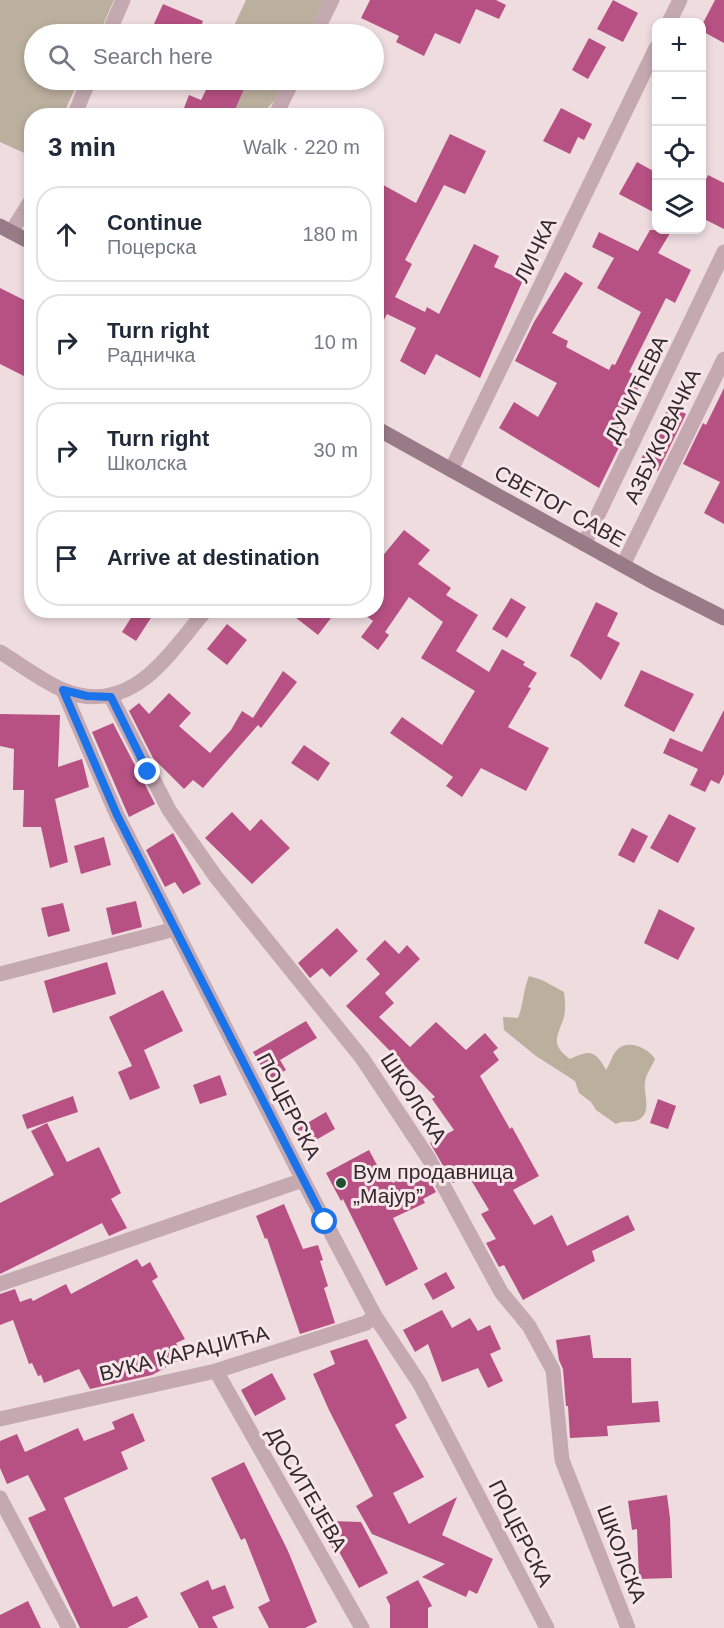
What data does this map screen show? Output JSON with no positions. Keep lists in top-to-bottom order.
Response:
{
  "streets": {
    "street": [
      "ЛИЧКА",
      "ДУЧИЋЕВА",
      "АЗБУКОВАЧКА",
      "СВЕТОГ САВЕ",
      "ШКОЛСКА",
      "ПОЦЕРСКА",
      "ВУКА КАРАЏИЋА",
      "ДОСИТЕЈЕВА"
    ]
  },
  "crossings": [
    ["ЛИЧКА", "СВЕТОГ САВЕ"],
    ["ДУЧИЋЕВА", "СВЕТОГ САВЕ"],
    ["АЗБУКОВАЧКА", "СВЕТОГ САВЕ"],
    ["ПОЦЕРСКА", "ВУКА КАРАЏИЋА"],
    ["ВУКА КАРАЏИЋА", "ДОСИТЕЈЕВА"]
  ],
  "places": ["Вум продавница „Мајур”"],
  "page": {
    "map_buttons": ["+", "−"],
    "search": "Search here",
    "heading": ["3 min", "Walk · 220 m"],
    "list": [
      ["Continue", "Поцерска", "180 m"],
      ["Turn right", "Радничка", "10 m"],
      ["Turn right", "Школска", "30 m"],
      "Arrive at destination"
    ]
  }
}
